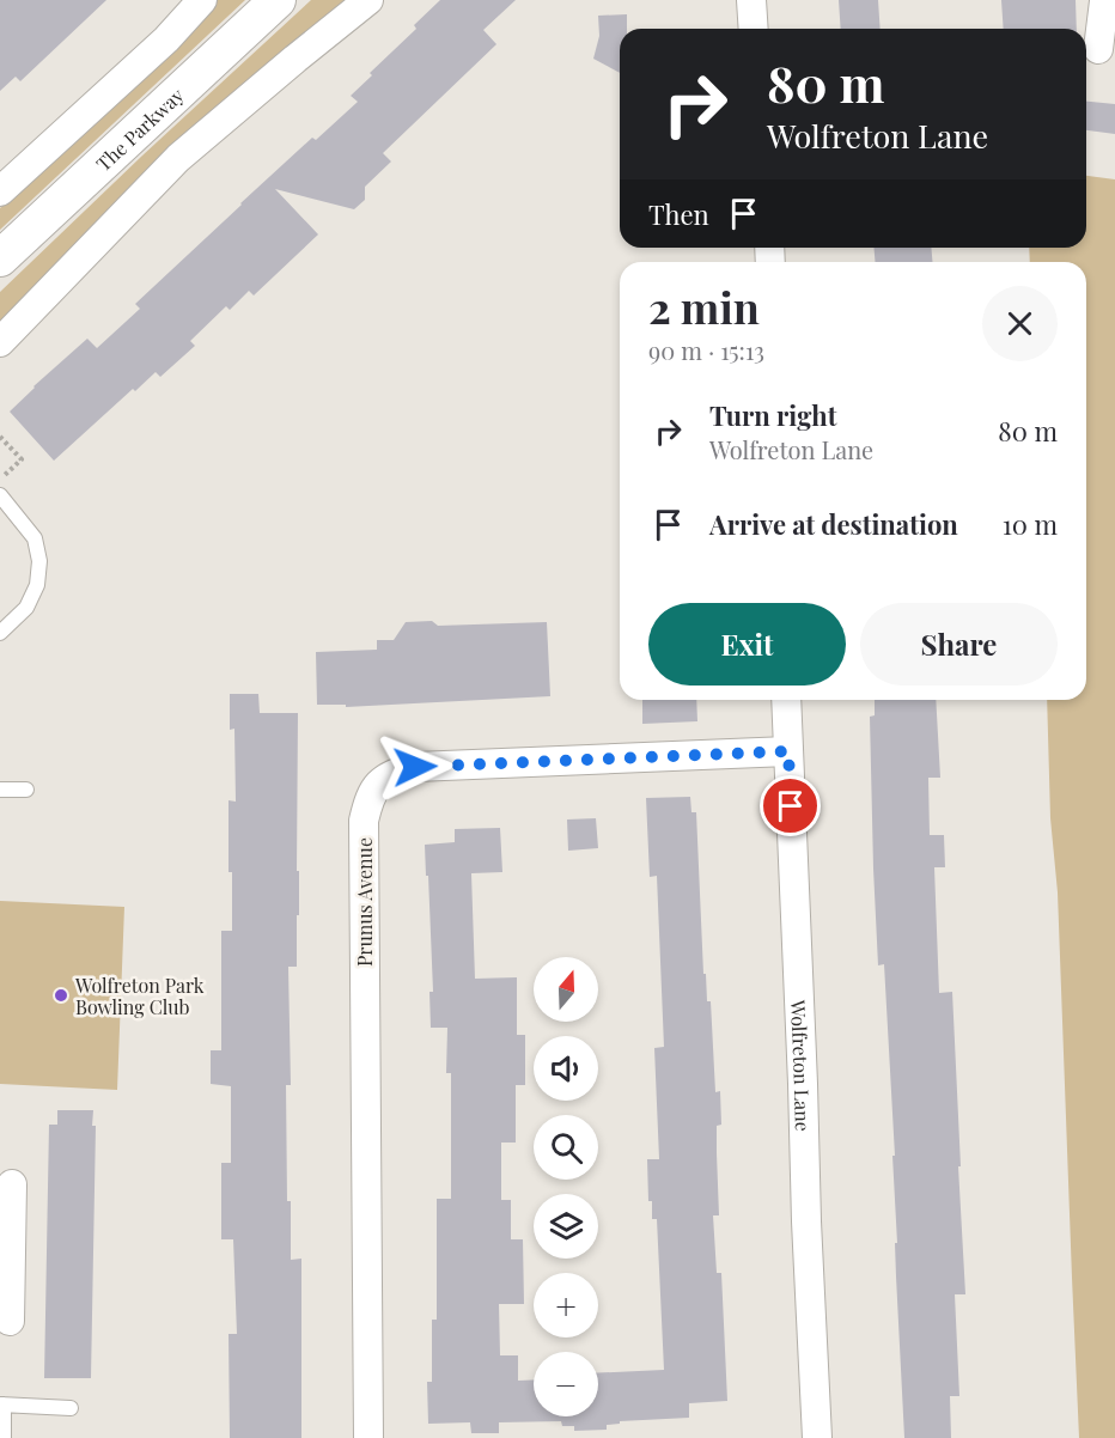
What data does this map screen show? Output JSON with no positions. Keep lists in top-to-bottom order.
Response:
{
  "streets": {
    "street": ["The Parkway", "Prunus Avenue", "Wolfreton Lane"]
  },
  "crossings": [
    ["Prunus Avenue", "Wolfreton Lane"]
  ],
  "places": ["Wolfreton Park Bowling Club"],
  "north": "top",
  "page": {
    "turn": ["80 m", "Wolfreton Lane"],
    "then": "Then",
    "heading": ["2 min", "90 m · 15:13"],
    "list": [
      {
        "name": "Turn right",
        "note": "Wolfreton Lane",
        "value": "80 m"
      },
      {
        "name": "Arrive at destination",
        "value": "10 m"
      }
    ],
    "buttons": ["Exit", "Share"],
    "map_buttons": ["+", "−"]
  }
}
